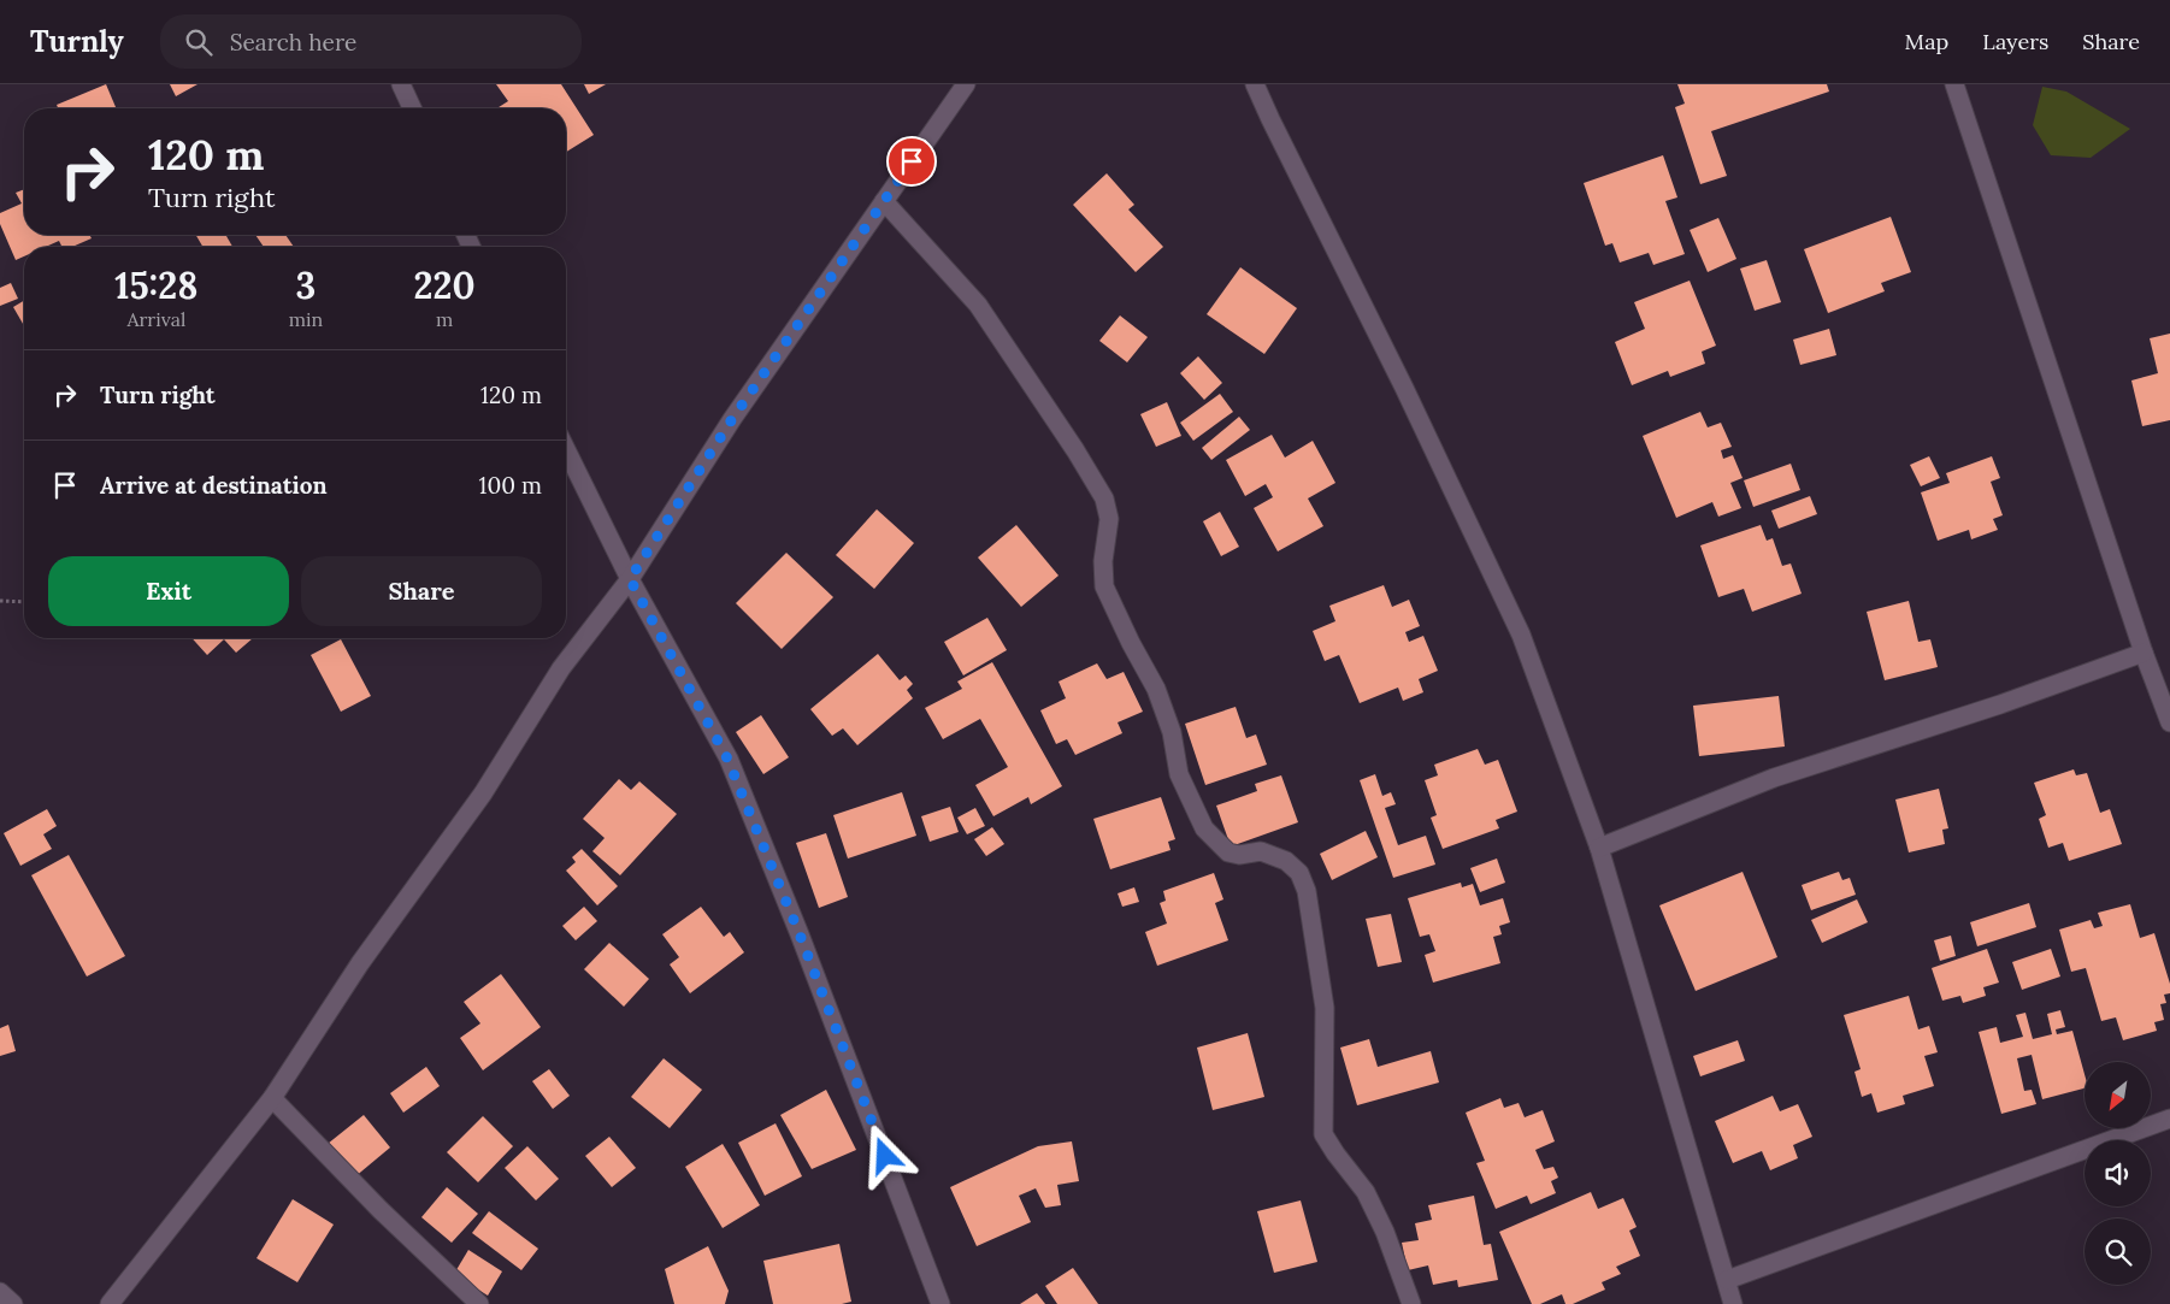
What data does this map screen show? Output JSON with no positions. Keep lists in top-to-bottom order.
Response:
{
  "north": "bottom left",
  "page": {
    "header": "Turnly",
    "search": "Search here",
    "nav": ["Map", "Layers", "Share"],
    "turn": ["120 m", "Turn right"],
    "eta": [
      "15:28",
      "Arrival",
      "3",
      "min",
      "220",
      "m"
    ],
    "list": [
      {
        "name": "Turn right",
        "value": "120 m"
      },
      {
        "name": "Arrive at destination",
        "value": "100 m"
      }
    ],
    "buttons": ["Exit", "Share"]
  }
}
